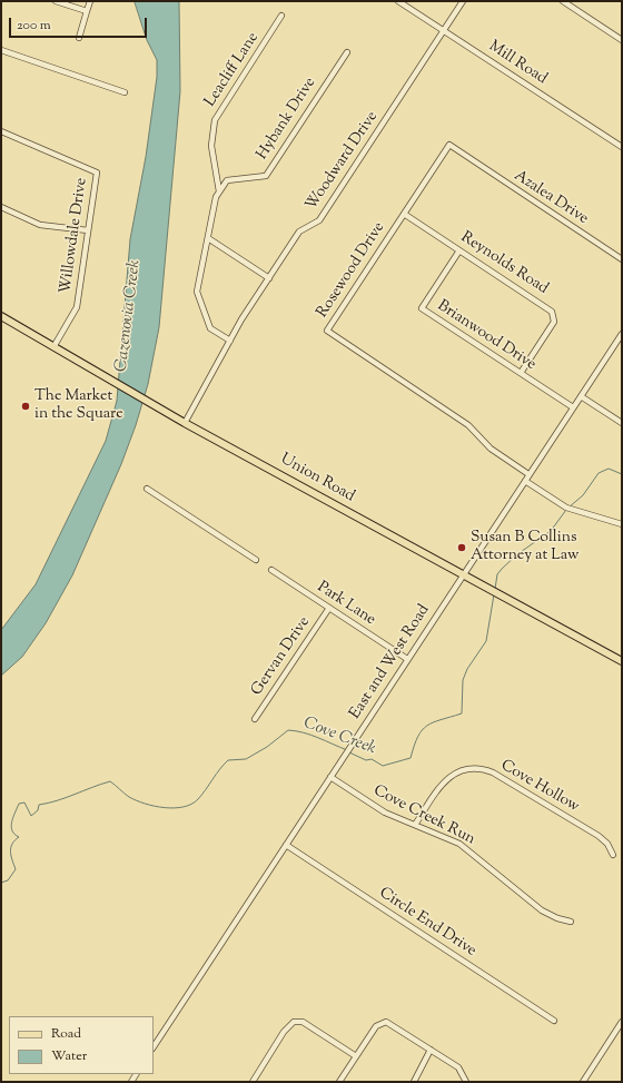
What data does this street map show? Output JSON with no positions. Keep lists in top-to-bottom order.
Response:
{
  "streets": {
    "main road": ["Union Road"],
    "street": [
      "Mill Road",
      "Leacliff Lane",
      "Hybank Drive",
      "Woodward Drive",
      "Azalea Drive",
      "Willowdale Drive",
      "Reynolds Road",
      "Rosewood Drive",
      "Brianwood Drive",
      "Park Lane",
      "Gervan Drive",
      "East and West Road",
      "Cove Hollow",
      "Cove Creek Run",
      "Circle End Drive"
    ]
  },
  "crossings": [
    ["Mill Road", "Woodward Drive"],
    ["Leacliff Lane", "Hybank Drive"],
    ["Woodward Drive", "Union Road"],
    ["Azalea Drive", "Rosewood Drive"],
    ["Willowdale Drive", "Union Road"],
    ["Reynolds Road", "Rosewood Drive"],
    ["Reynolds Road", "Brianwood Drive"],
    ["Rosewood Drive", "East and West Road"],
    ["Brianwood Drive", "East and West Road"],
    ["Union Road", "East and West Road"],
    ["Park Lane", "Gervan Drive"],
    ["Park Lane", "East and West Road"],
    ["East and West Road", "Cove Creek Run"],
    ["East and West Road", "Circle End Drive"],
    ["Cove Hollow", "Cove Creek Run"]
  ],
  "water": ["Cazenovia Creek", "Cove Creek"],
  "places": ["The Market in the Square", "Susan B Collins Attorney at Law"],
  "legend": ["Road", "Water"],
  "scale_bar": "200 m"
}
